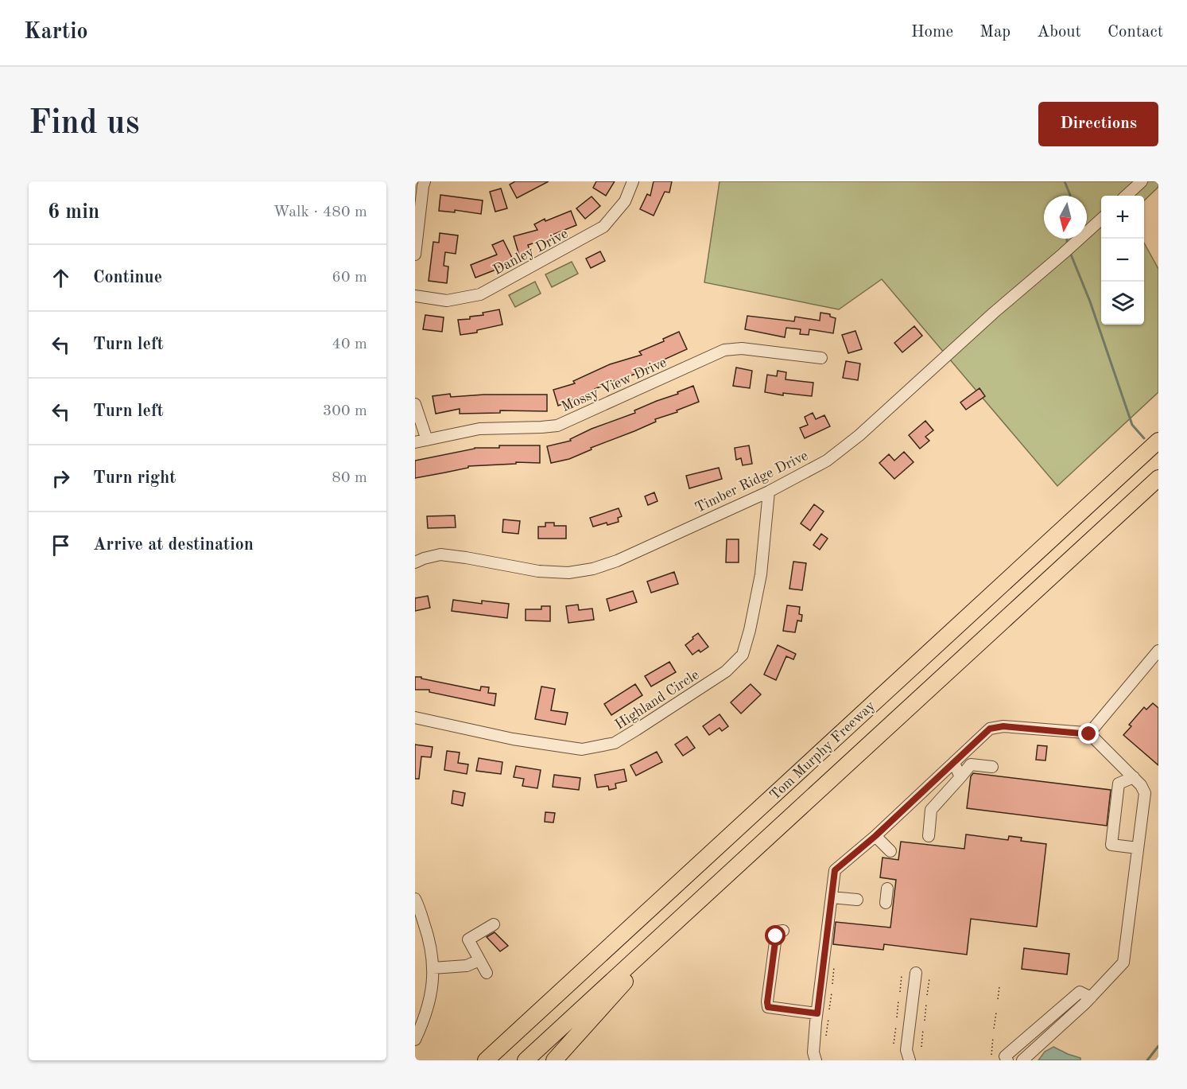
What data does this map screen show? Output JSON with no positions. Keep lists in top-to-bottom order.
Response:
{
  "streets": {
    "highway": ["Tom Murphy Freeway"],
    "street": [
      "Danley Drive",
      "Mossy View Drive",
      "Timber Ridge Drive",
      "Highland Circle"
    ]
  },
  "crossings": [
    ["Timber Ridge Drive", "Highland Circle"]
  ],
  "north": "bottom",
  "page": {
    "header": "Kartio",
    "nav": [
      "Home",
      "Map",
      "About",
      "Contact"
    ],
    "buttons": "Directions",
    "title": "Find us",
    "heading": ["6 min", "Walk · 480 m"],
    "map_buttons": ["+", "−"],
    "list": [
      ["Continue", "60 m"],
      ["Turn left", "40 m"],
      ["Turn left", "300 m"],
      ["Turn right", "80 m"],
      "Arrive at destination"
    ]
  }
}
